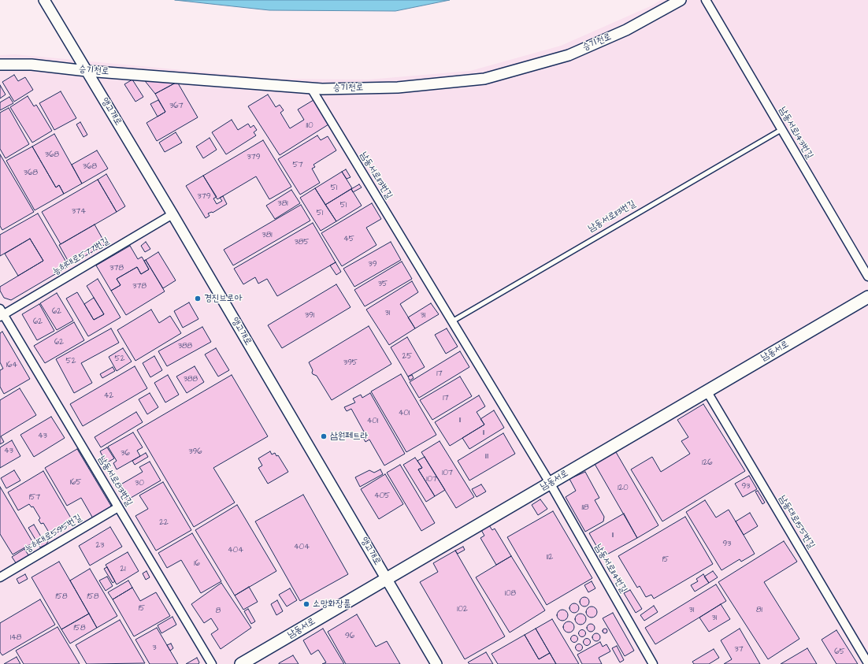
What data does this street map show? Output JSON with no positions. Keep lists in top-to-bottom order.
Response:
{
  "streets": {
    "main road": ["남동서로"],
    "street": [
      "승기천로",
      "앵고개로",
      "남동서로143번길",
      "남동서로113번길",
      "능허대로577번길",
      "남동서로83번길",
      "남동대로155번길",
      "능허대로595번길",
      "남동서로114번길"
    ]
  },
  "crossings": [
    ["승기천로", "앵고개로"],
    ["승기천로", "남동서로113번길"],
    ["앵고개로", "능허대로577번길"],
    ["앵고개로", "남동서로"],
    ["남동서로143번길", "남동서로113번길"],
    ["남동서로113번길", "남동서로"],
    ["남동서로113번길", "남동서로114번길"],
    ["능허대로577번길", "남동서로83번길"],
    ["남동서로", "남동대로155번길"],
    ["남동서로", "남동서로114번길"],
    ["남동서로83번길", "능허대로595번길"]
  ],
  "places": ["경진브로아", "삼원페트라", "소망화장품"],
  "house_numbers": [
    "367",
    "110",
    "368",
    "379",
    "57",
    "368",
    "368",
    "51",
    "379",
    "381",
    "51",
    "374",
    "51",
    "381",
    "45",
    "385",
    "39",
    "378",
    "35",
    "378",
    "62",
    "31",
    "391",
    "31",
    "62",
    "62",
    "388",
    "25",
    "52",
    "52",
    "395",
    "164",
    "17",
    "388",
    "42",
    "17",
    "401",
    "11",
    "401",
    "11",
    "43",
    "43",
    "396",
    "36",
    "111",
    "126",
    "107",
    "107",
    "165",
    "30",
    "93",
    "120",
    "405",
    "157",
    "118",
    "22",
    "11",
    "93",
    "23",
    "404",
    "404",
    "112",
    "15",
    "16",
    "21",
    "108",
    "158",
    "158",
    "15",
    "102",
    "31",
    "81",
    "8",
    "31",
    "158",
    "96",
    "148",
    "3",
    "37",
    "65"
  ]
}
